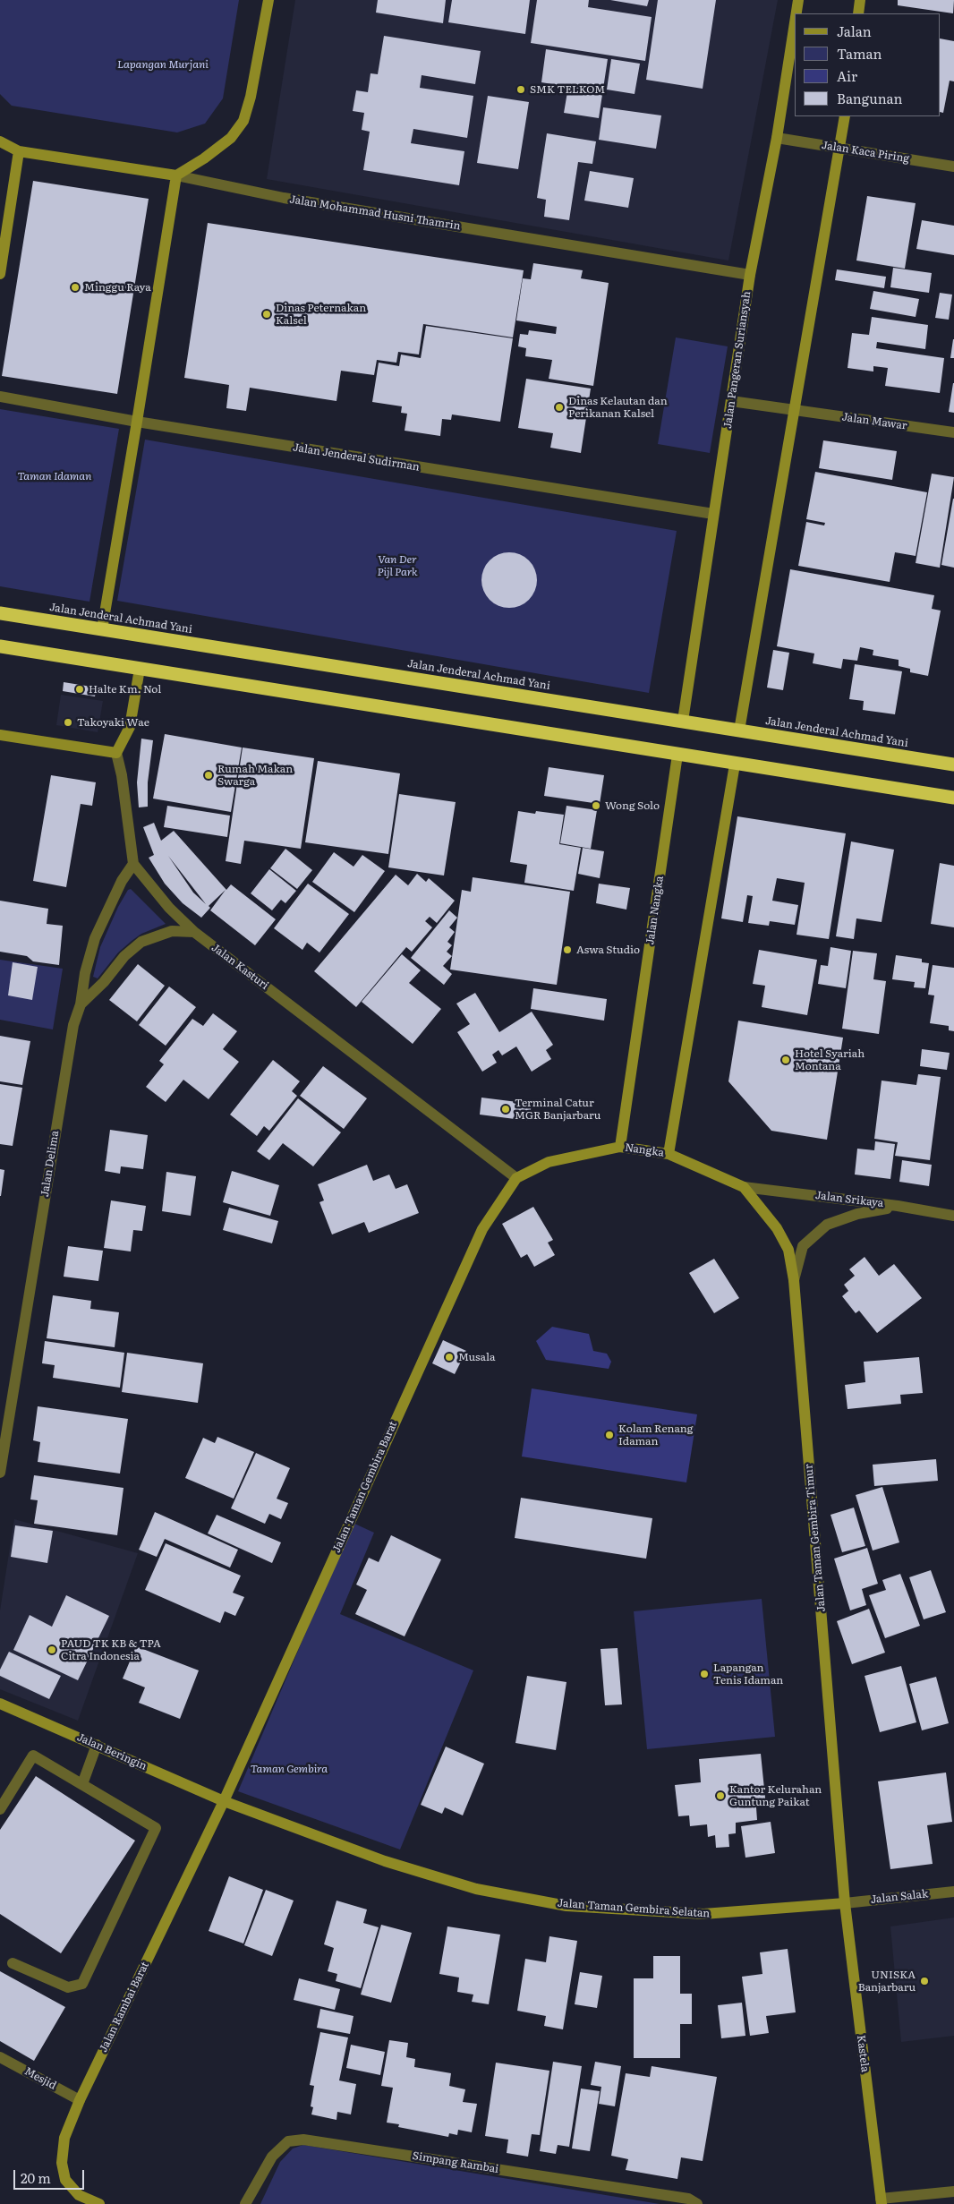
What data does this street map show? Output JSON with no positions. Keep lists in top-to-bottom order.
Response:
{
  "streets": {
    "highway": ["Jalan Jenderal Achmad Yani"],
    "street": [
      "Jalan Kaca Piring",
      "Jalan Mohammad Husni Thamrin",
      "Jalan Pangeran Suriansyah",
      "Jalan Mawar",
      "Jalan Jenderal Sudirman",
      "Jalan Nangka",
      "Jalan Kasturi",
      "Nangka",
      "Jalan Delima",
      "Jalan Srikaya",
      "Jalan Taman Gembira Barat",
      "Jalan Taman Gembira Timur",
      "Jalan Beringin",
      "Jalan Salak",
      "Jalan Taman Gembira Selatan",
      "Jalan Rambai Barat",
      "Kastela",
      "Mesjid",
      "Simpang Rambai"
    ]
  },
  "crossings": [
    ["Jalan Kaca Piring", "Jalan Pangeran Suriansyah"],
    ["Jalan Mohammad Husni Thamrin", "Jalan Pangeran Suriansyah"],
    ["Jalan Pangeran Suriansyah", "Jalan Mawar"],
    ["Jalan Pangeran Suriansyah", "Jalan Jenderal Sudirman"],
    ["Jalan Pangeran Suriansyah", "Jalan Jenderal Achmad Yani"],
    ["Jalan Nangka", "Nangka"],
    ["Jalan Kasturi", "Nangka"],
    ["Jalan Kasturi", "Jalan Delima"],
    ["Jalan Kasturi", "Jalan Taman Gembira Barat"],
    ["Nangka", "Jalan Srikaya"],
    ["Nangka", "Jalan Taman Gembira Barat"],
    ["Nangka", "Jalan Taman Gembira Timur"],
    ["Jalan Srikaya", "Jalan Taman Gembira Timur"],
    ["Jalan Taman Gembira Barat", "Jalan Beringin"],
    ["Jalan Taman Gembira Barat", "Jalan Taman Gembira Selatan"],
    ["Jalan Taman Gembira Barat", "Jalan Rambai Barat"],
    ["Jalan Taman Gembira Timur", "Jalan Salak"],
    ["Jalan Taman Gembira Timur", "Jalan Taman Gembira Selatan"],
    ["Jalan Taman Gembira Timur", "Kastela"],
    ["Jalan Beringin", "Jalan Taman Gembira Selatan"],
    ["Jalan Beringin", "Jalan Rambai Barat"],
    ["Jalan Salak", "Jalan Taman Gembira Selatan"],
    ["Jalan Salak", "Kastela"],
    ["Jalan Taman Gembira Selatan", "Jalan Rambai Barat"],
    ["Jalan Taman Gembira Selatan", "Kastela"],
    ["Jalan Rambai Barat", "Mesjid"]
  ],
  "parks": [
    "Lapangan Murjani",
    "Taman Idaman",
    "Van Der Pijl Park",
    "Taman Gembira"
  ],
  "places": [
    "SMK TELKOM",
    "Minggu Raya",
    "Dinas Peternakan Kalsel",
    "Dinas Kelautan dan Perikanan Kalsel",
    "Halte Km. Nol",
    "Takoyaki Wae",
    "Rumah Makan Swarga",
    "Wong Solo",
    "Aswa Studio",
    "Hotel Syariah Montana",
    "Terminal Catur MGR Banjarbaru",
    "Musala",
    "Kolam Renang Idaman",
    "PAUD TK KB & TPA Citra Indonesia",
    "Lapangan Tenis Idaman",
    "Kantor Kelurahan Guntung Paikat",
    "UNISKA Banjarbaru"
  ],
  "legend": [
    "Jalan",
    "Taman",
    "Air",
    "Bangunan"
  ],
  "scale_bar": "20 m"
}
